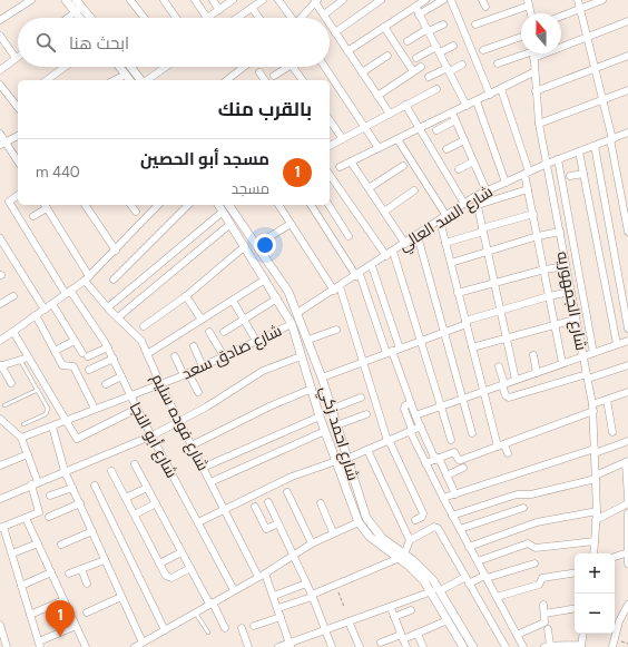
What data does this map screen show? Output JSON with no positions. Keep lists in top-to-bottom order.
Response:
{
  "streets": {
    "street": [
      "شارع السد العالي",
      "شارع الجمهوريه",
      "شارع صادق سعد",
      "شارع فوده سليم",
      "شارع احمد زكي",
      "شارع أبو النجا"
    ]
  },
  "crossings": [
    ["شارع السد العالي", "شارع الجمهوريه"],
    ["شارع السد العالي", "شارع احمد زكي"],
    ["شارع صادق سعد", "شارع فوده سليم"],
    ["شارع صادق سعد", "شارع احمد زكي"],
    ["شارع صادق سعد", "شارع أبو النجا"]
  ],
  "north": "top",
  "page": {
    "search": "ابحث هنا",
    "heading": "بالقرب منك",
    "list": [
      {
        "mark": "1",
        "name": "مسجد أبو الحصين",
        "note": "مسجد",
        "value": "440 m"
      }
    ],
    "map_buttons": ["+", "−"],
    "pins": "1"
  }
}
